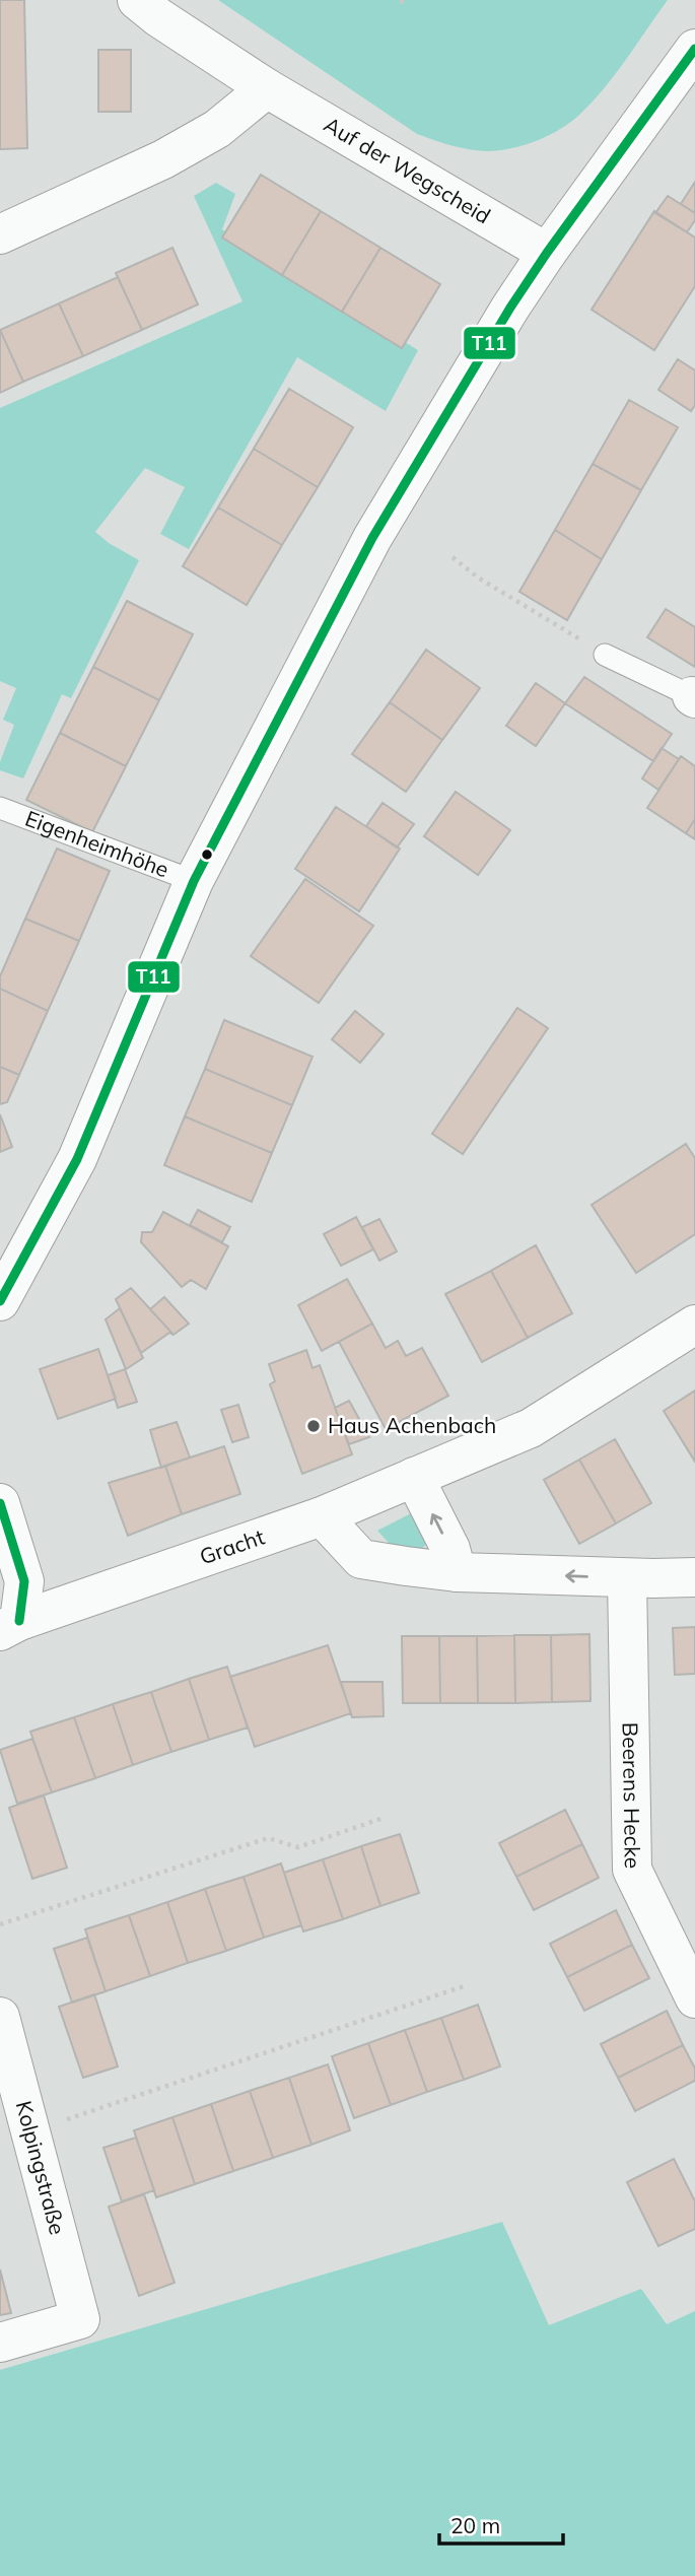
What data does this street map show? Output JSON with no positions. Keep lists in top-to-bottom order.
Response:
{
  "streets": {
    "street": [
      "Auf der Wegscheid",
      "Gracht",
      "Beerens Hecke",
      "Kolpingstraße"
    ],
    "lane": ["Eigenheimhöhe"]
  },
  "places": ["Haus Achenbach"],
  "lines": ["transit line T11"],
  "scale_bar": "20 m"
}
